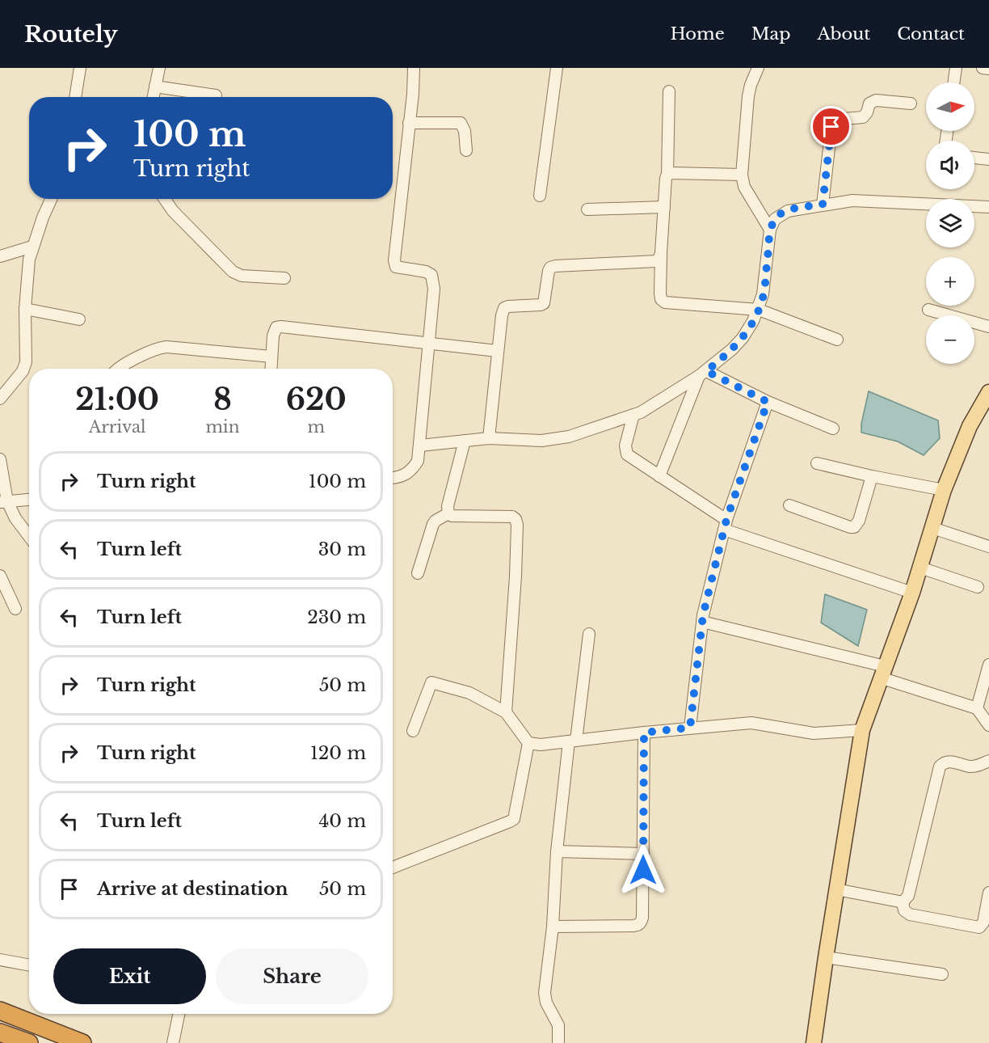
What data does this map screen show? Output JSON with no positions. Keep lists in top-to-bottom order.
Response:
{
  "north": "right",
  "page": {
    "header": "Routely",
    "nav": [
      "Home",
      "Map",
      "About",
      "Contact"
    ],
    "map_buttons": ["+", "−"],
    "turn": ["100 m", "Turn right"],
    "eta": [
      "21:00",
      "Arrival",
      "8",
      "min",
      "620",
      "m"
    ],
    "list": [
      {
        "name": "Turn right",
        "value": "100 m"
      },
      {
        "name": "Turn left",
        "value": "30 m"
      },
      {
        "name": "Turn left",
        "value": "230 m"
      },
      {
        "name": "Turn right",
        "value": "50 m"
      },
      {
        "name": "Turn right",
        "value": "120 m"
      },
      {
        "name": "Turn left",
        "value": "40 m"
      },
      {
        "name": "Arrive at destination",
        "value": "50 m"
      }
    ],
    "buttons": ["Exit", "Share"]
  }
}
